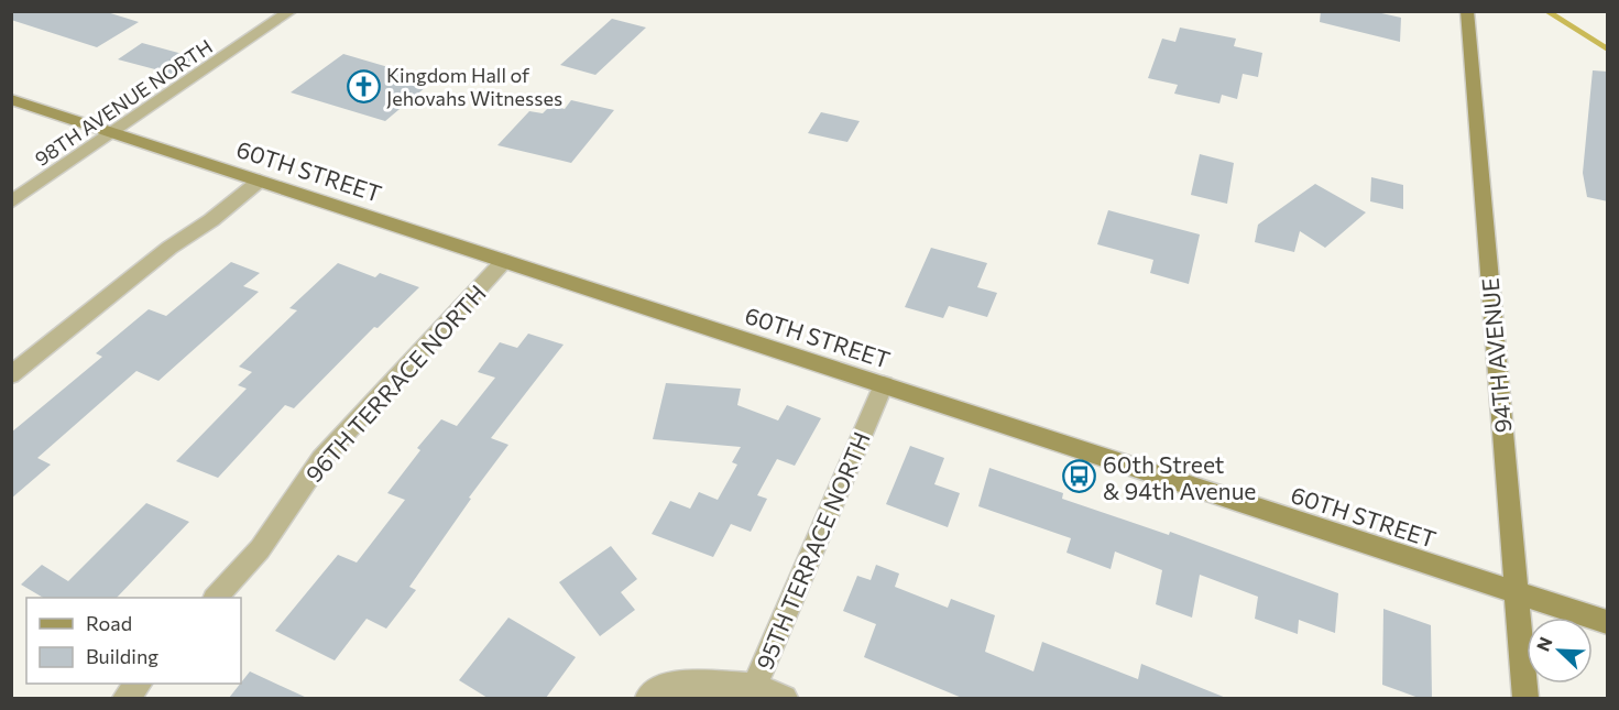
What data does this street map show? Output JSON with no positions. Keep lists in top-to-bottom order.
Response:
{
  "streets": {
    "street": [
      "98TH AVENUE NORTH",
      "60TH STREET",
      "94TH AVENUE",
      "96TH TERRACE NORTH",
      "95TH TERRACE NORTH"
    ]
  },
  "crossings": [
    ["98TH AVENUE NORTH", "60TH STREET"],
    ["60TH STREET", "94TH AVENUE"],
    ["60TH STREET", "96TH TERRACE NORTH"],
    ["60TH STREET", "95TH TERRACE NORTH"]
  ],
  "places": {
    "church": ["Kingdom Hall of Jehovahs Witnesses"],
    "bus stop": ["60th Street & 94th Avenue"]
  },
  "legend": ["Road", "Building"],
  "north": "top left"
}
